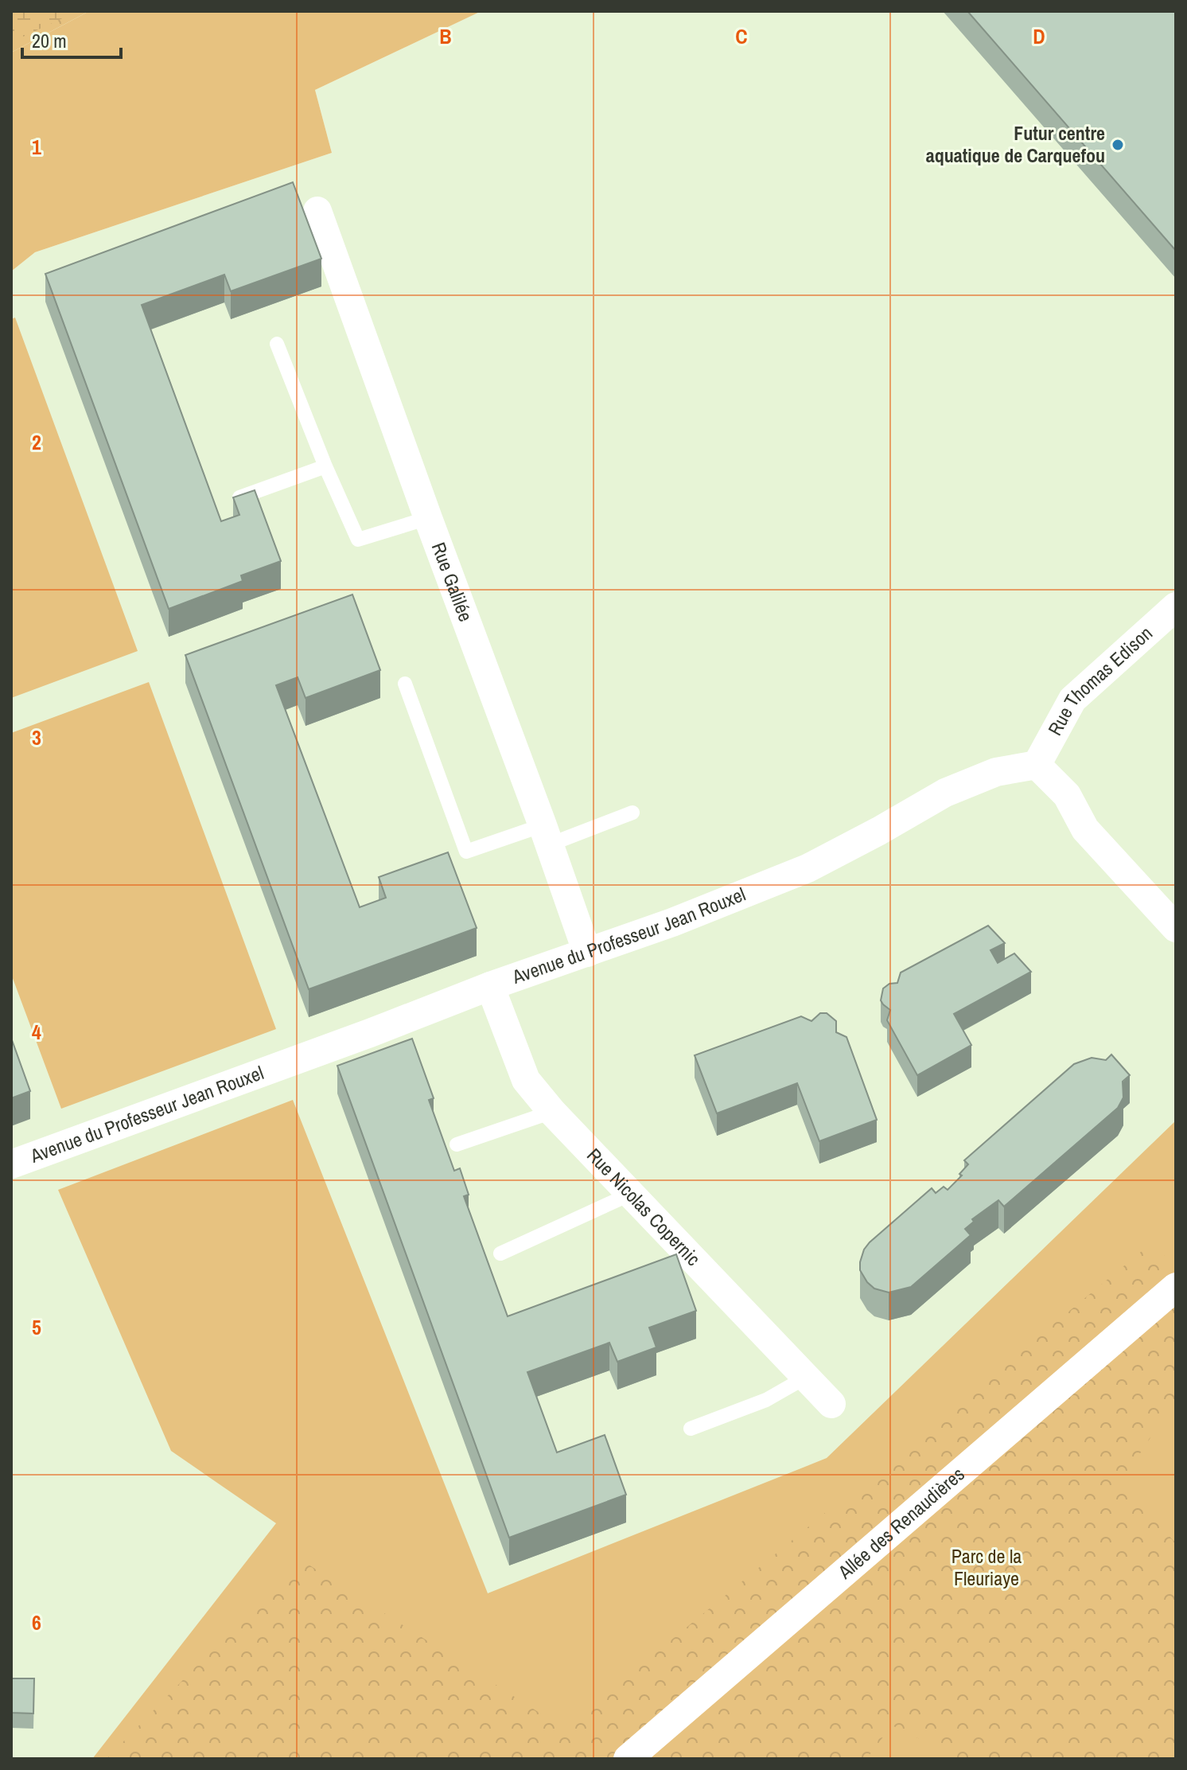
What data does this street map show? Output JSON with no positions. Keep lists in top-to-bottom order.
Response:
{
  "streets": {
    "street": [
      "Rue Galilée",
      "Rue Thomas Edison",
      "Avenue du Professeur Jean Rouxel",
      "Rue Nicolas Copernic",
      "Allée des Renaudières"
    ]
  },
  "crossings": [
    ["Rue Galilée", "Avenue du Professeur Jean Rouxel"],
    ["Rue Thomas Edison", "Avenue du Professeur Jean Rouxel"],
    ["Avenue du Professeur Jean Rouxel", "Rue Nicolas Copernic"]
  ],
  "parks": ["Parc de la Fleuriaye"],
  "places": ["Futur centre aquatique de Carquefou"],
  "scale_bar": "20 m",
  "grid": {
    "columns": ["B", "C", "D"],
    "rows": [
      "1",
      "2",
      "3",
      "4",
      "5",
      "6"
    ]
  }
}
